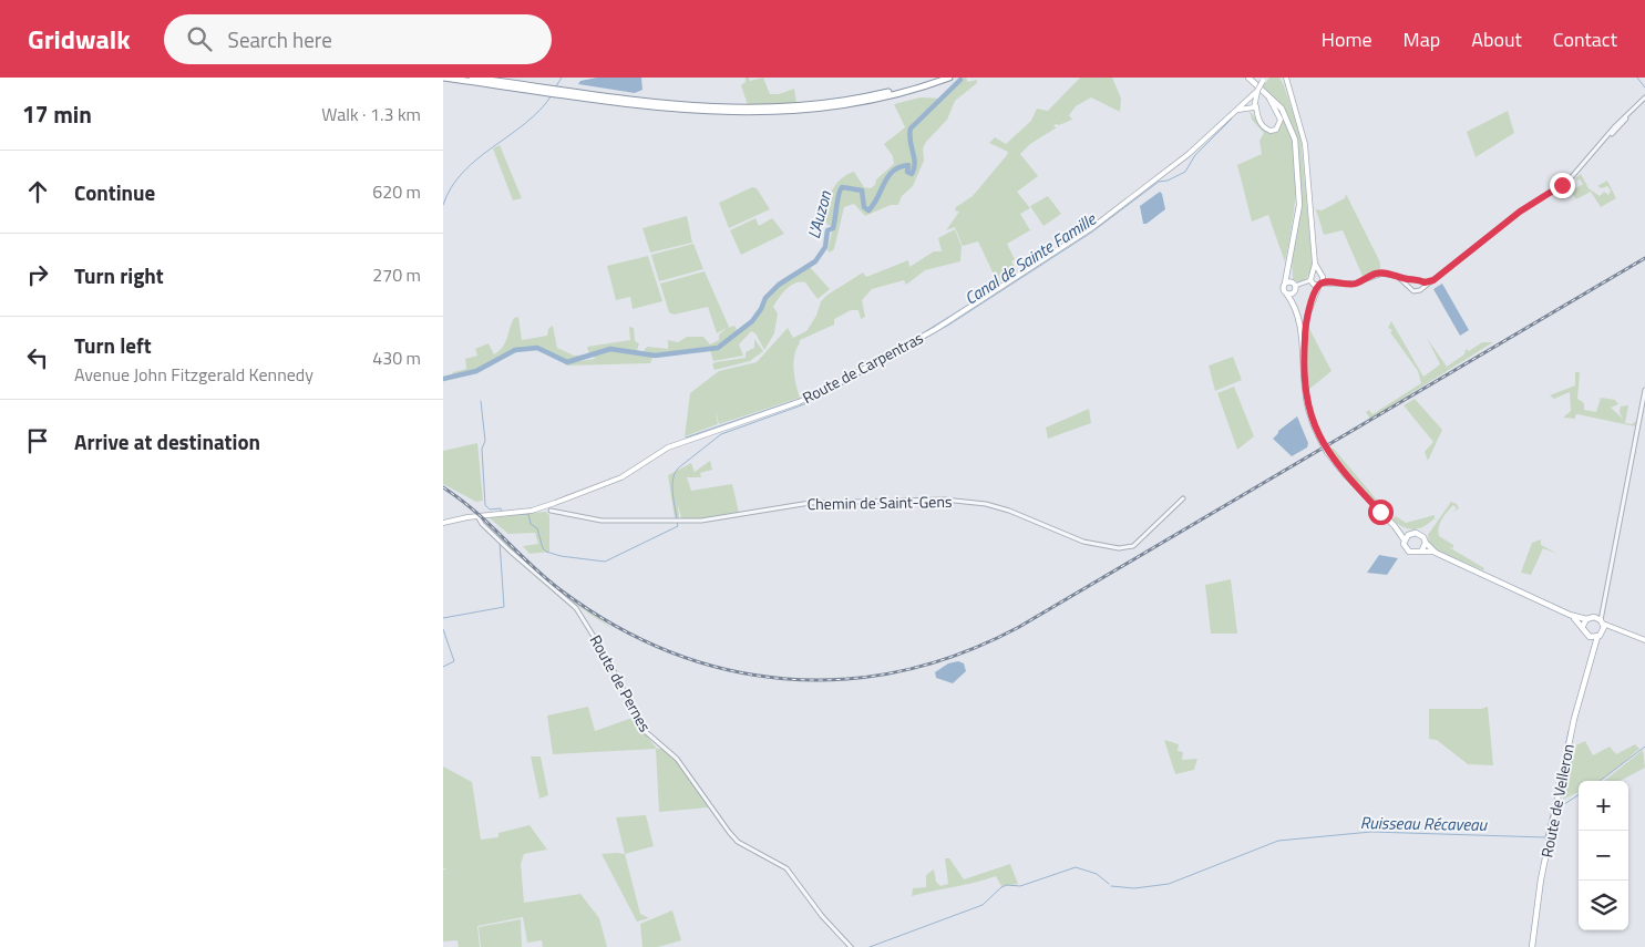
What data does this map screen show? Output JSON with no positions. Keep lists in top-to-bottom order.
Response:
{
  "streets": {
    "main road": ["Route de Carpentras", "Route de Velleron"],
    "street": ["Chemin de Saint-Gens", "Route de Pernes"]
  },
  "crossings": [
    ["Route de Carpentras", "Route de Pernes"]
  ],
  "water": ["L'Auzon", "Canal de Sainte Famille", "Ruisseau Récaveau"],
  "page": {
    "header": "Gridwalk",
    "search": "Search here",
    "nav": [
      "Home",
      "Map",
      "About",
      "Contact"
    ],
    "heading": ["17 min", "Walk · 1.3 km"],
    "list": [
      ["Continue", "620 m"],
      ["Turn right", "270 m"],
      ["Turn left", "Avenue John Fitzgerald Kennedy", "430 m"],
      "Arrive at destination"
    ],
    "map_buttons": ["+", "−"]
  }
}
